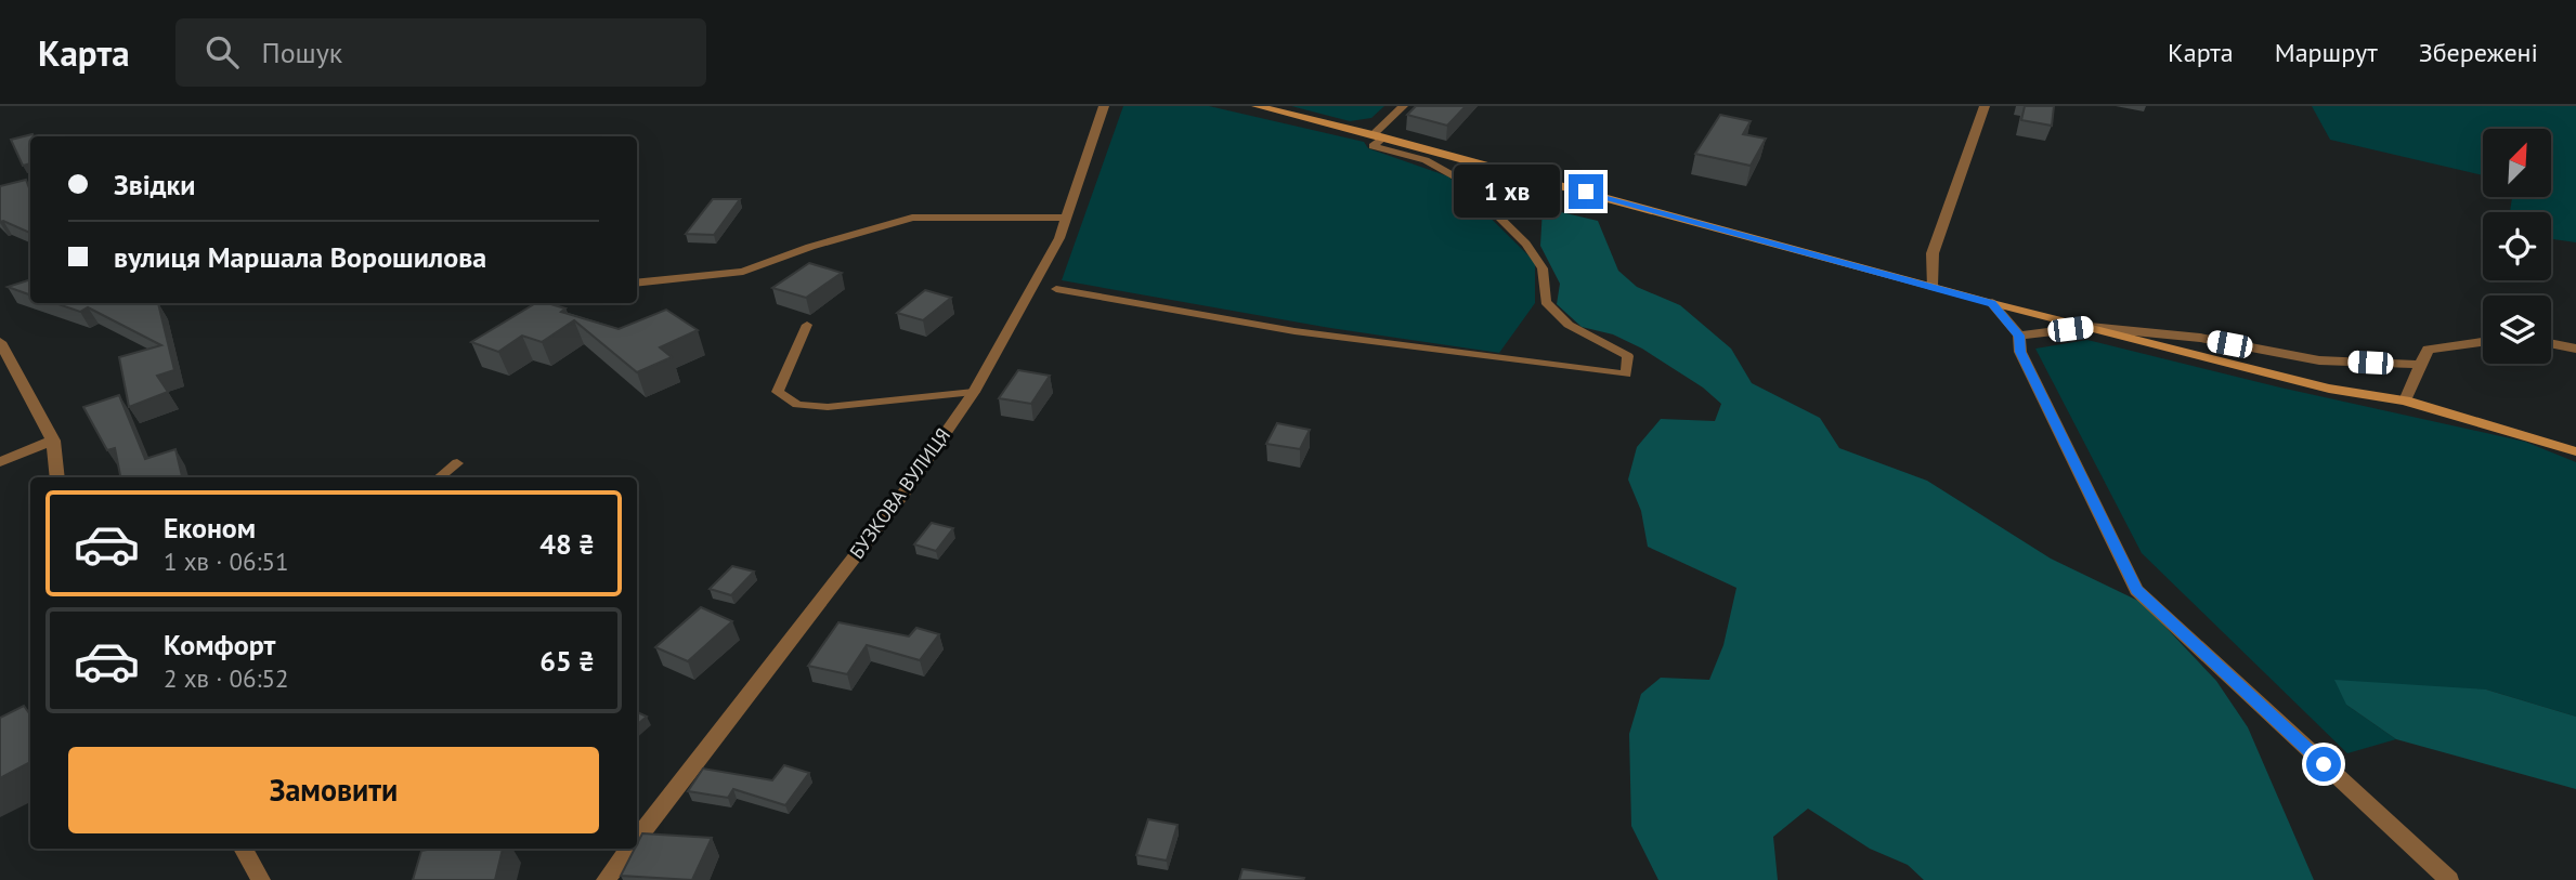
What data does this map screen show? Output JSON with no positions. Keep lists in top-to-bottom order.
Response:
{
  "streets": {
    "street": ["БУЗКОВА ВУЛИЦЯ"]
  },
  "north": "top right",
  "page": {
    "header": "Карта",
    "search": "Пошук",
    "nav": ["Карта", "Маршрут", "Збережені"],
    "banner": ["Звідки", "вулиця Маршала Ворошилова"],
    "bubble": "1 хв",
    "list": [
      {
        "name": "Економ",
        "note": "1 хв · 06:51",
        "value": "48 ₴"
      },
      {
        "name": "Комфорт",
        "note": "2 хв · 06:52",
        "value": "65 ₴"
      }
    ],
    "buttons": "Замовити"
  }
}
